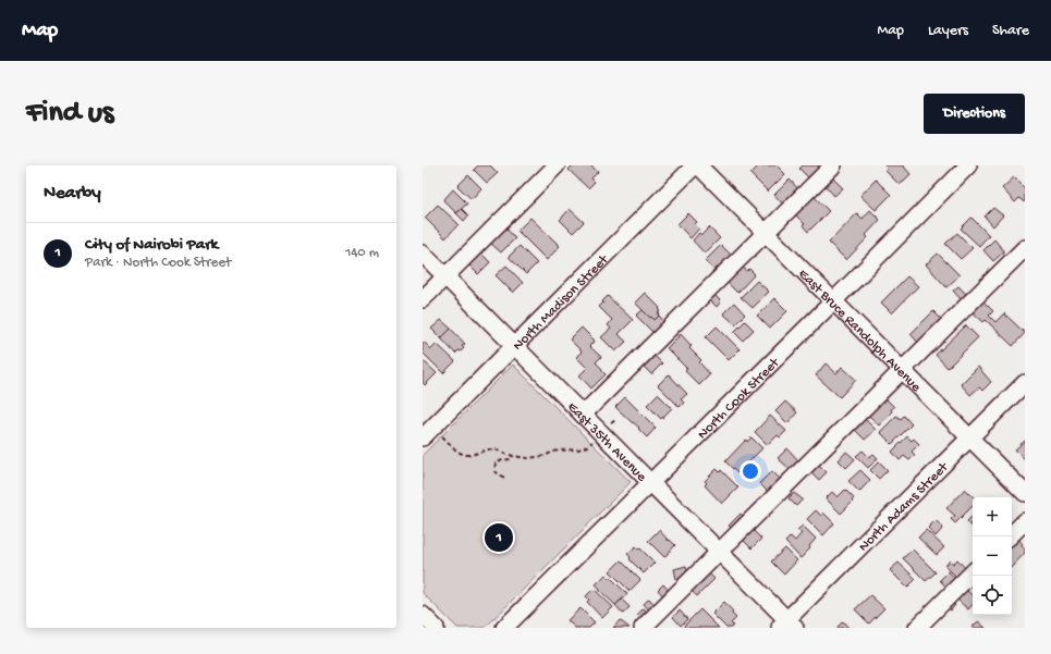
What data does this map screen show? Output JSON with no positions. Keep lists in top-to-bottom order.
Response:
{
  "streets": {
    "street": [
      "North Madison Street",
      "East Bruce Randolph Avenue",
      "North Cook Street",
      "East 35th Avenue",
      "North Adams Street"
    ]
  },
  "crossings": [
    ["North Madison Street", "East 35th Avenue"],
    ["East Bruce Randolph Avenue", "North Cook Street"],
    ["East Bruce Randolph Avenue", "North Adams Street"],
    ["North Cook Street", "East 35th Avenue"],
    ["East 35th Avenue", "North Adams Street"]
  ],
  "page": {
    "header": "Map",
    "nav": ["Map", "Layers", "Share"],
    "buttons": "Directions",
    "title": "Find us",
    "heading": "Nearby",
    "list": [
      {
        "mark": "1",
        "name": "City of Nairobi Park",
        "note": "Park · North Cook Street",
        "value": "140 m"
      }
    ],
    "map_buttons": ["+", "−"],
    "pins": "1"
  }
}
